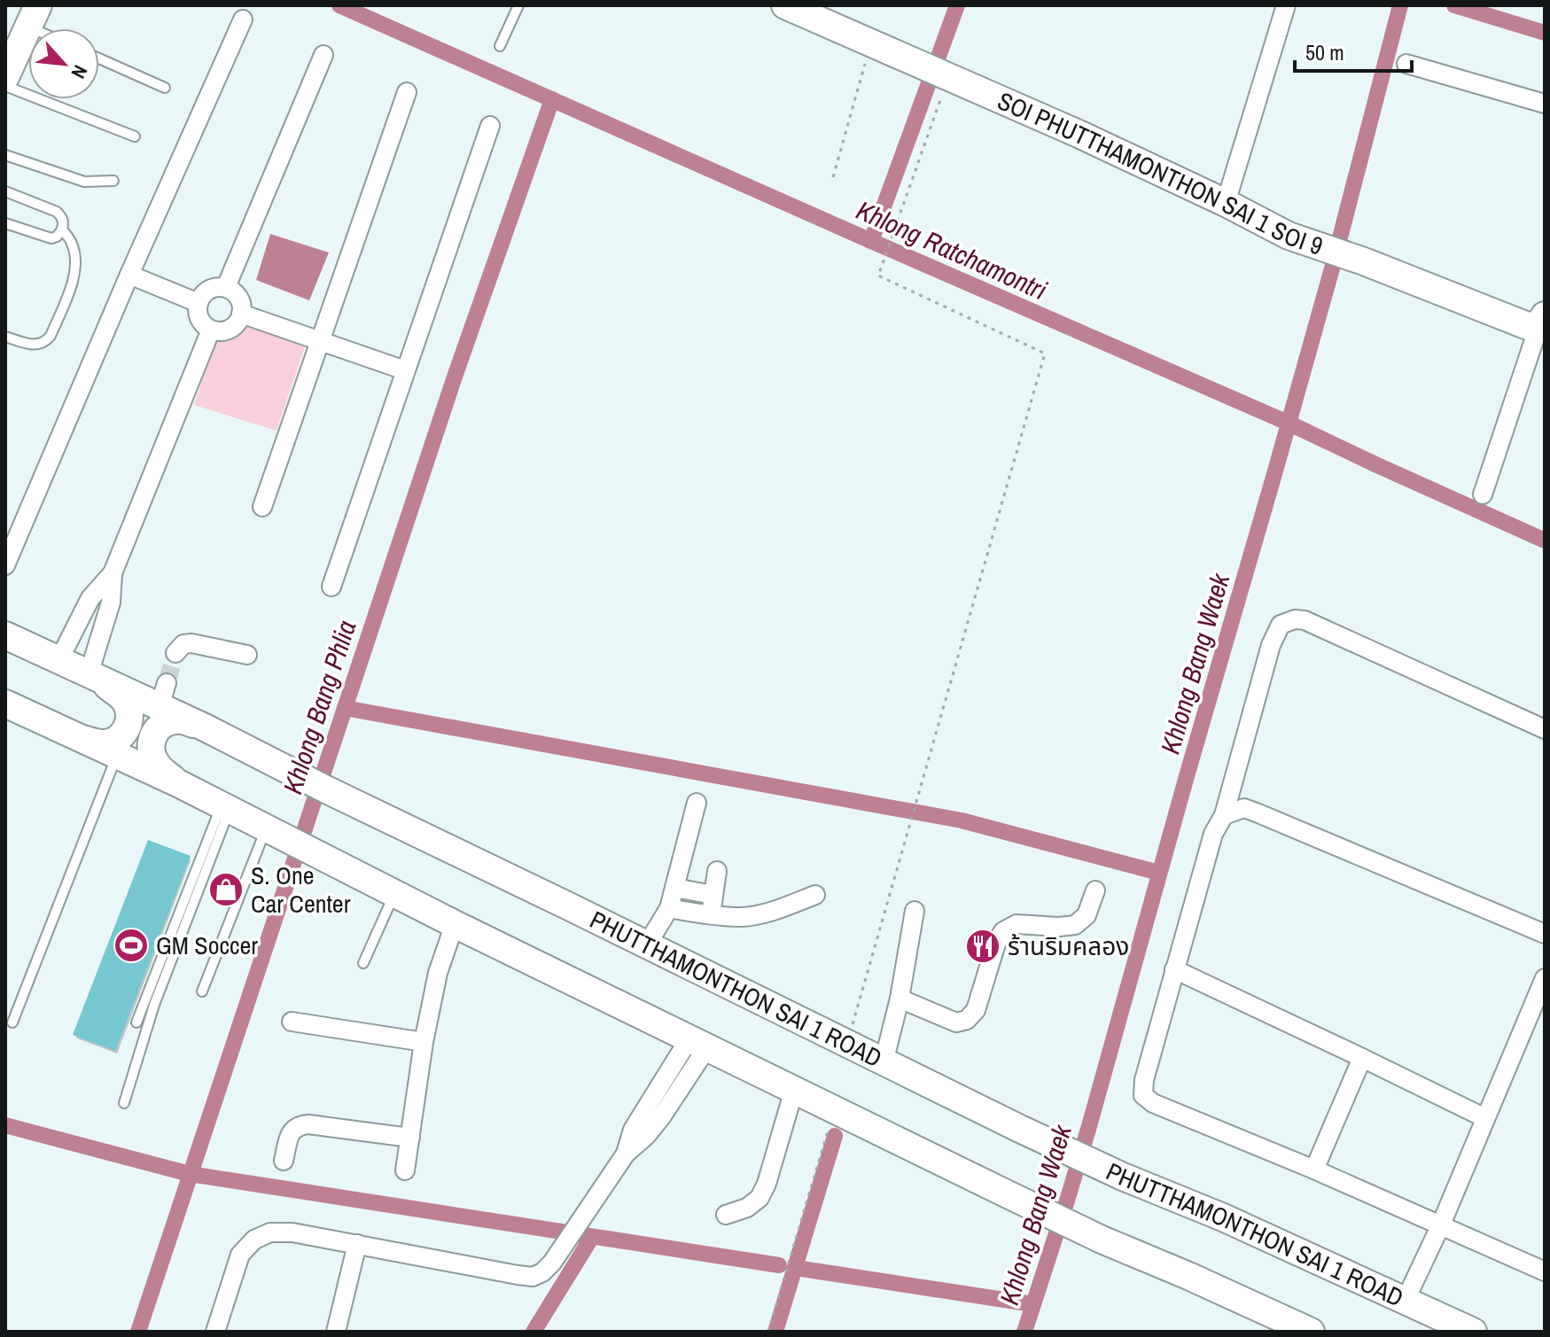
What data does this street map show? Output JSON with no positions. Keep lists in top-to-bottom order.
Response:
{
  "streets": {
    "main road": ["SOI PHUTTHAMONTHON SAI 1 SOI 9", "PHUTTHAMONTHON SAI 1 ROAD"]
  },
  "water": ["Khlong Ratchamontri", "Khlong Bang Waek", "Khlong Bang Phlia"],
  "places": {
    "shop": ["S. One Car Center"],
    "sports": ["GM Soccer"],
    "restaurant": ["ร้านริมคลอง"]
  },
  "scale_bar": "50 m",
  "north": "bottom right"
}
